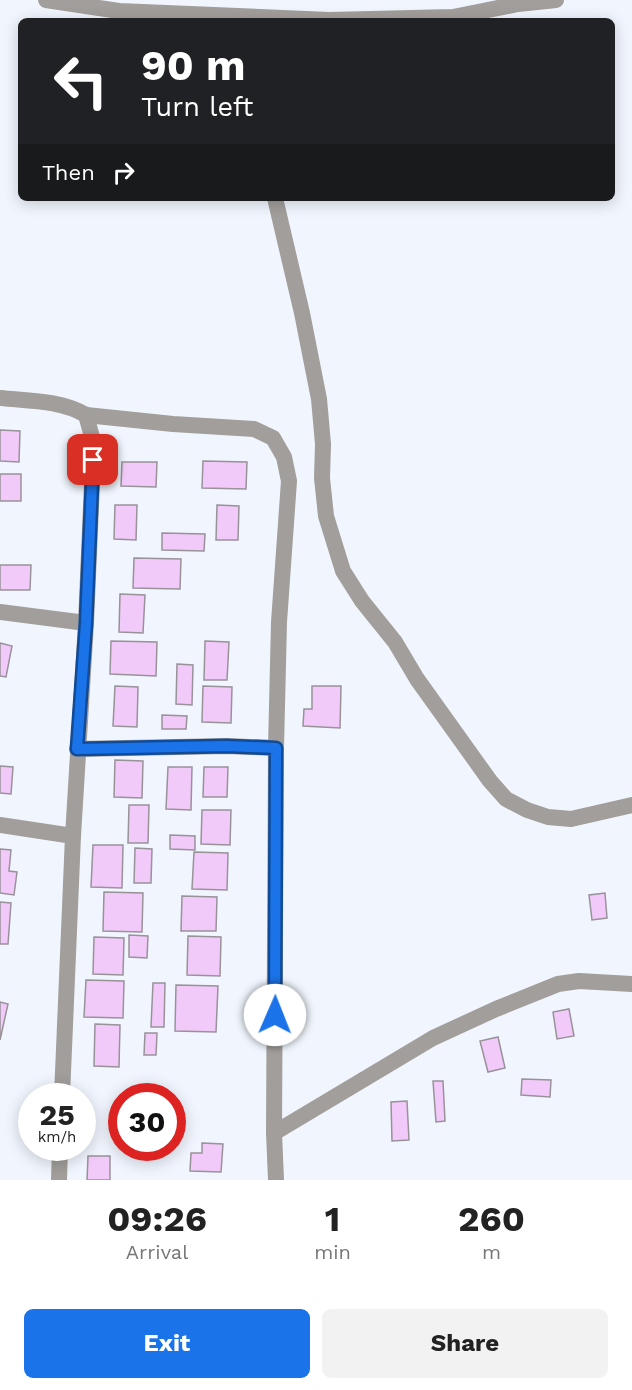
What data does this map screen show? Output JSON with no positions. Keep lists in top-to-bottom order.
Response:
{
  "page": {
    "turn": ["90 m", "Turn left"],
    "then": "Then",
    "speed": "25 km/h",
    "limit": "30",
    "eta": [
      "09:26",
      "Arrival",
      "1",
      "min",
      "260",
      "m"
    ],
    "buttons": ["Exit", "Share"]
  }
}
